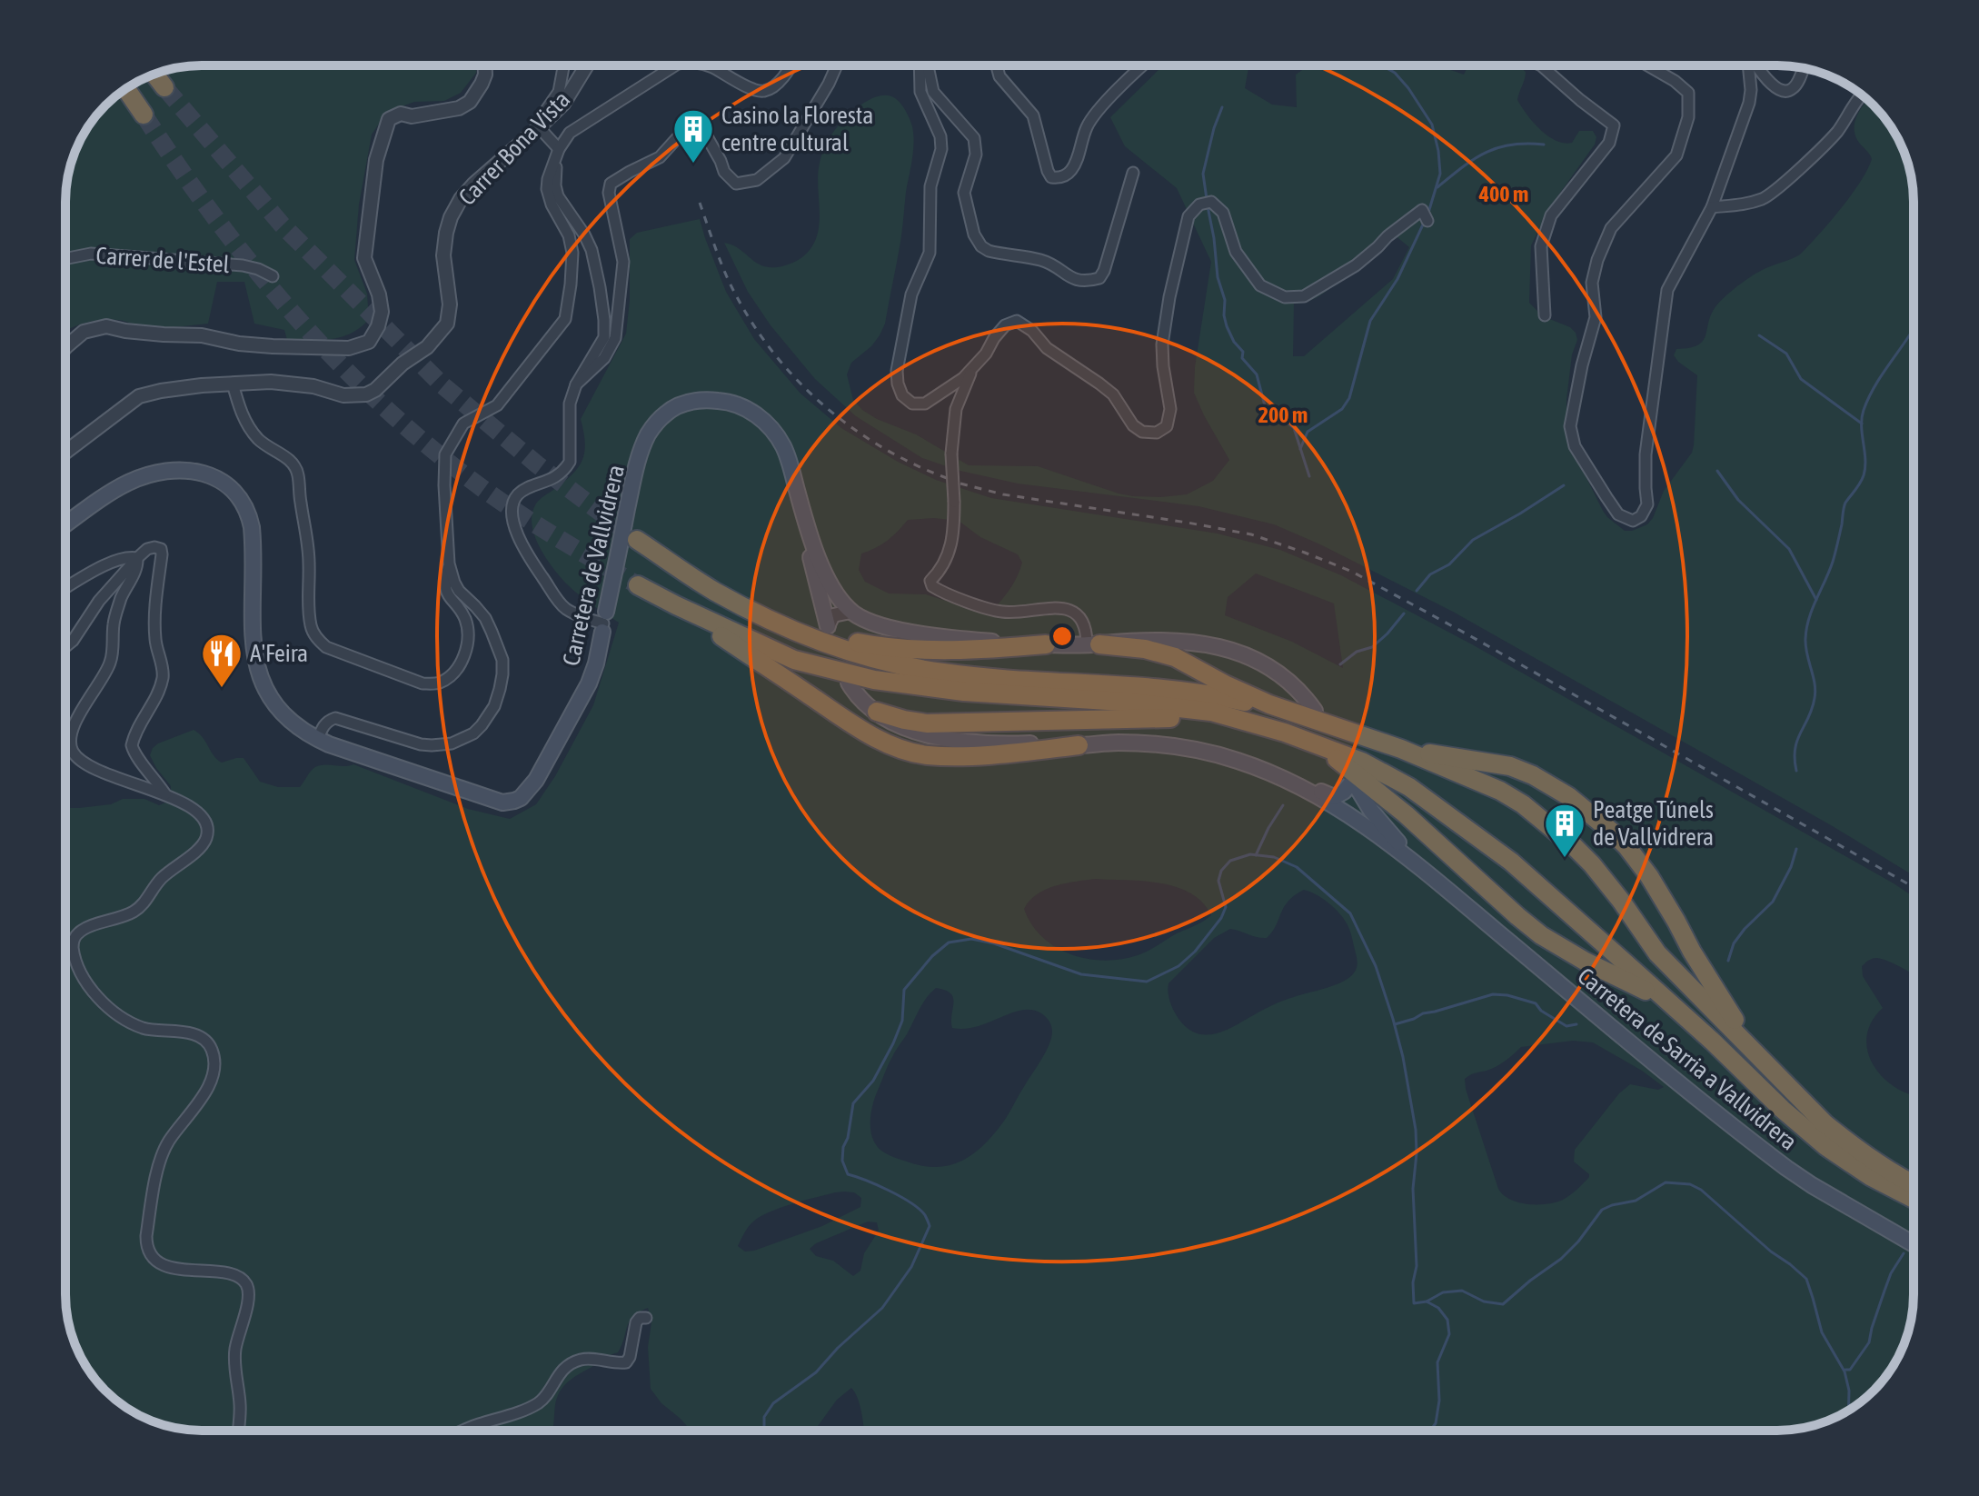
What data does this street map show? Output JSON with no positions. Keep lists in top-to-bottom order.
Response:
{
  "streets": {
    "main road": ["Carretera de Vallvidrera", "Carretera de Sarria a Vallvidrera"],
    "street": ["Carrer Bona Vista", "Carrer de l'Estel"]
  },
  "places": {
    "building": ["Casino la Floresta centre cultural", "Peatge Túnels de Vallvidrera"],
    "restaurant": ["A'Feira"]
  },
  "rings": ["400 m", "200 m"]
}
